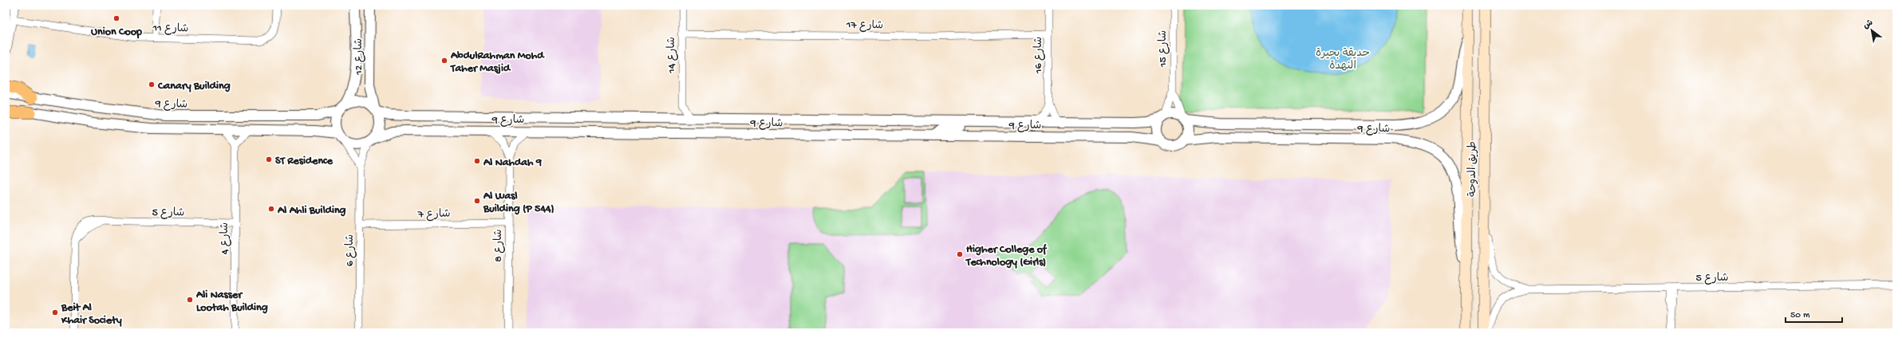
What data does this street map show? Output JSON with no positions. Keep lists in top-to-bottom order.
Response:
{
  "streets": {
    "main road": ["طريق الدوحة"],
    "street": [
      "شارع 17",
      "شارع 11",
      "شارع 15",
      "شارع 14",
      "شارع 16",
      "شارع 12",
      "شارع 9",
      "شارع 5",
      "شارع 7",
      "شارع 4",
      "شارع 8",
      "شارع 6"
    ]
  },
  "crossings": [
    ["شارع 17", "شارع 14"],
    ["شارع 17", "شارع 16"],
    ["شارع 15", "شارع 9"],
    ["شارع 14", "شارع 9"],
    ["شارع 16", "شارع 9"],
    ["شارع 12", "شارع 9"],
    ["شارع 12", "شارع 6"],
    ["شارع 9", "طريق الدوحة"],
    ["شارع 9", "شارع 8"],
    ["شارع 9", "شارع 6"],
    ["طريق الدوحة", "شارع 5"],
    ["شارع 5", "شارع 4"],
    ["شارع 7", "شارع 8"],
    ["شارع 7", "شارع 6"]
  ],
  "parks": ["حديقة بحيرة النهدة"],
  "places": [
    "Union Coop",
    "AbdulRahman Mohd Taher Masjid",
    "Canary Building",
    "ST Residence",
    "Al Nahdah 9",
    "Al Wasl Building (P 544)",
    "Al Ahli Building",
    "Higher College of Technology (Girls)",
    "Ali Nasser Lootah Building",
    "Beit Al Khair Society"
  ],
  "scale_bar": "50 m",
  "north": "top left"
}
